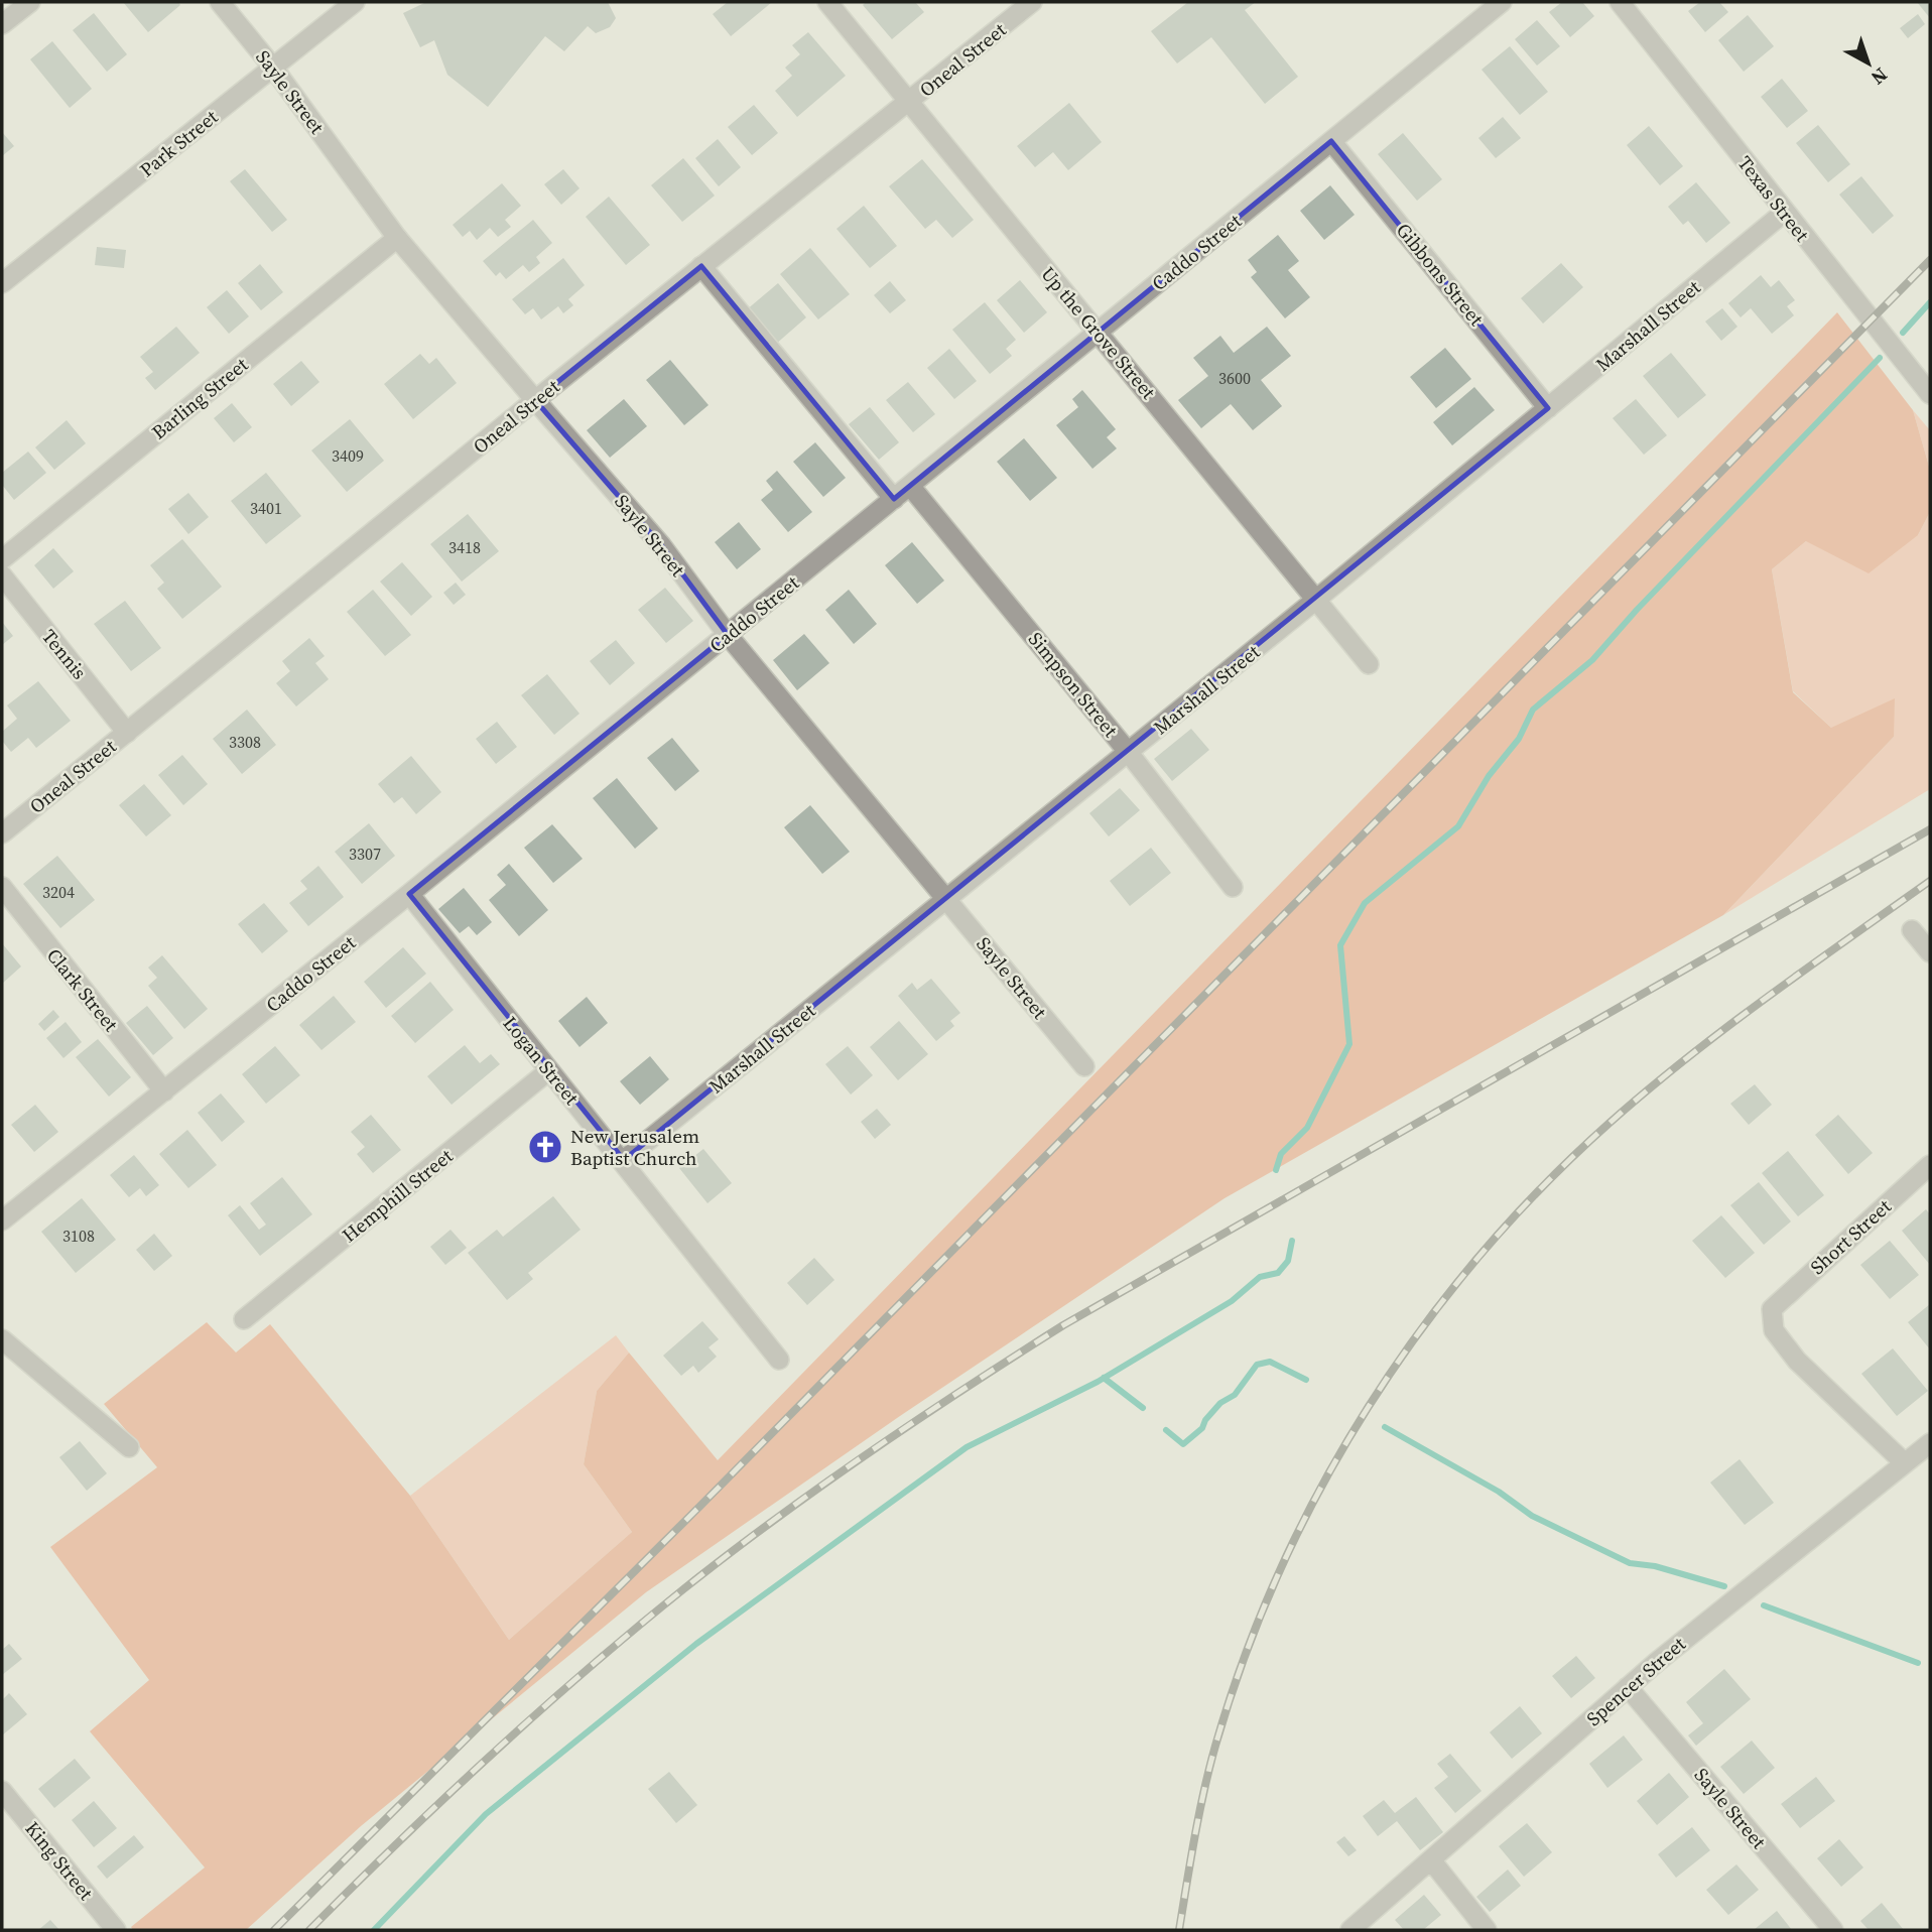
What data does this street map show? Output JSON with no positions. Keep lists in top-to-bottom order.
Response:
{
  "streets": {
    "street": [
      "Oneal Street",
      "Sayle Street",
      "Park Street",
      "Texas Street",
      "Caddo Street",
      "Gibbons Street",
      "Marshall Street",
      "Up the Grove Street",
      "Barling Street",
      "Tennis",
      "Simpson Street",
      "Clark Street",
      "Logan Street",
      "Hemphill Street",
      "Short Street",
      "Spencer Street",
      "King Street"
    ]
  },
  "crossings": [
    ["Oneal Street", "Sayle Street"],
    ["Oneal Street", "Up the Grove Street"],
    ["Oneal Street", "Tennis"],
    ["Sayle Street", "Park Street"],
    ["Sayle Street", "Caddo Street"],
    ["Sayle Street", "Marshall Street"],
    ["Sayle Street", "Barling Street"],
    ["Sayle Street", "Spencer Street"],
    ["Texas Street", "Marshall Street"],
    ["Caddo Street", "Gibbons Street"],
    ["Caddo Street", "Up the Grove Street"],
    ["Caddo Street", "Simpson Street"],
    ["Caddo Street", "Clark Street"],
    ["Caddo Street", "Logan Street"],
    ["Gibbons Street", "Marshall Street"],
    ["Marshall Street", "Up the Grove Street"],
    ["Marshall Street", "Simpson Street"],
    ["Marshall Street", "Logan Street"],
    ["Logan Street", "Hemphill Street"],
    ["Short Street", "Spencer Street"]
  ],
  "places": {
    "church": ["New Jerusalem Baptist Church"]
  },
  "house_numbers": [
    "3600",
    "3409",
    "3401",
    "3418",
    "3308",
    "3307",
    "3204",
    "3108"
  ],
  "north": "bottom right"
}
